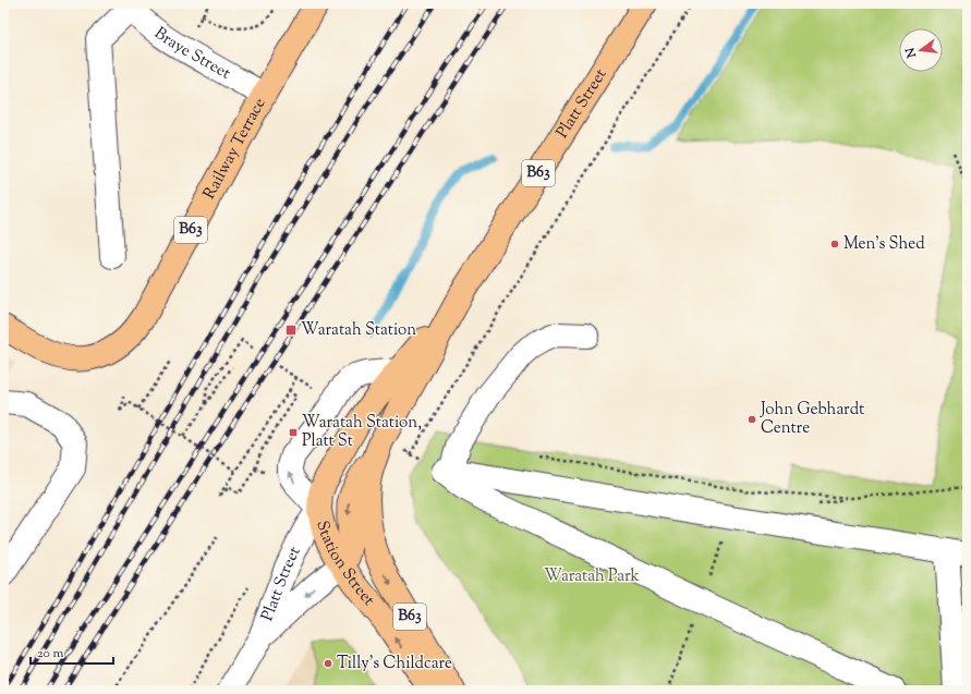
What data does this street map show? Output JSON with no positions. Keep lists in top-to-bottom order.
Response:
{
  "streets": {
    "main road": [
      "Platt Street",
      "Railway Terrace",
      "B63",
      "Station Street"
    ],
    "street": ["Braye Street"]
  },
  "crossings": [
    ["Braye Street", "Railway Terrace"],
    ["Platt Street", "Station Street"]
  ],
  "parks": ["Waratah Park"],
  "places": {
    "other": ["Men’s Shed", "John Gebhardt Centre", "Tilly’s Childcare"],
    "transit": ["Waratah Station", "Waratah Station, Platt St"]
  },
  "scale_bar": "20 m",
  "north": "left"
}
